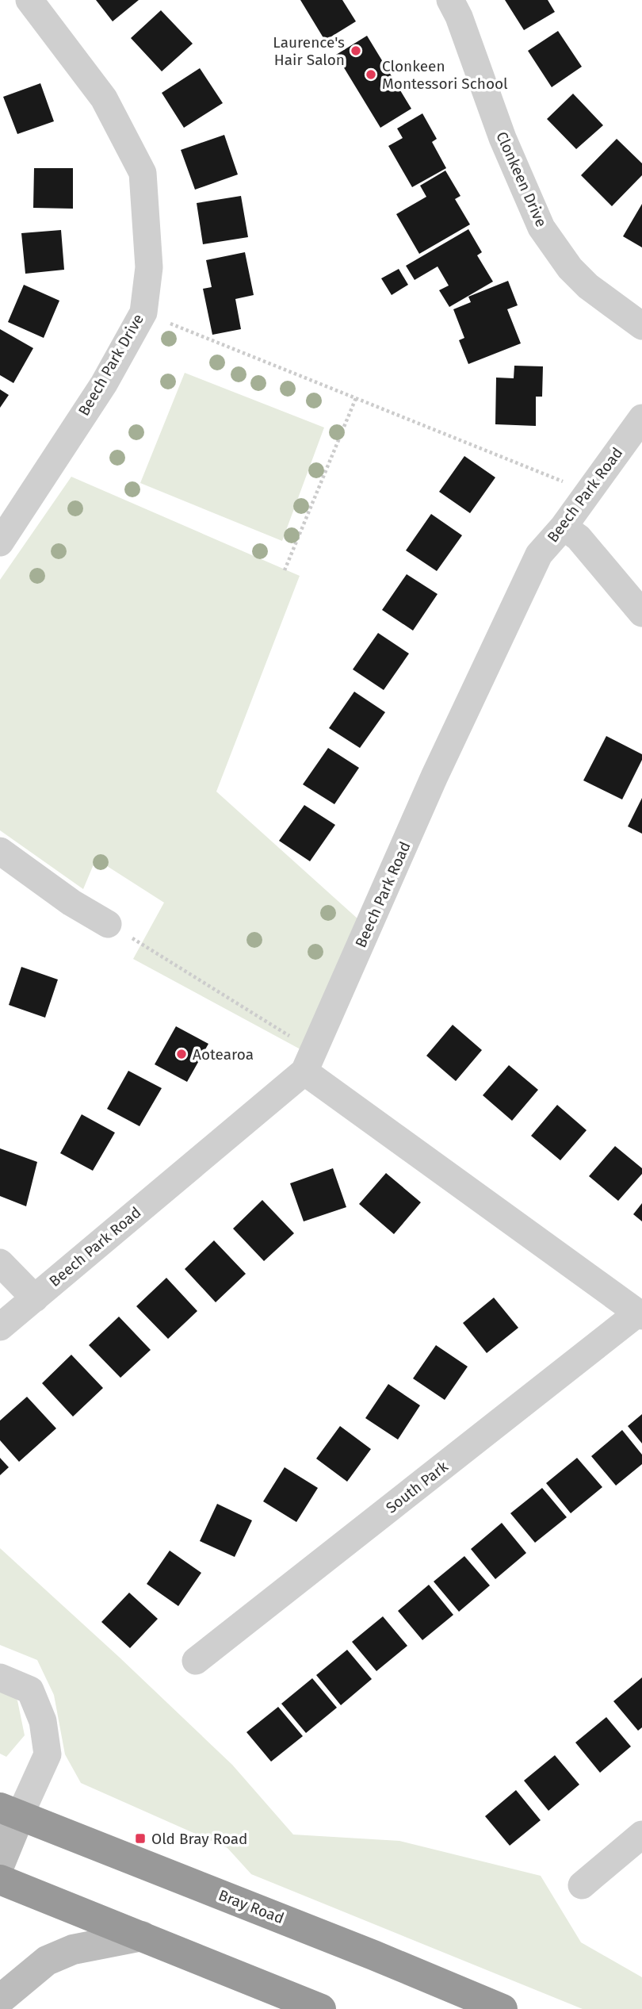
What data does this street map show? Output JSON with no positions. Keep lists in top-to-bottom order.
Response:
{
  "streets": {
    "highway": ["Bray Road"],
    "street": [
      "Clonkeen Drive",
      "Beech Park Drive",
      "Beech Park Road",
      "South Park"
    ]
  },
  "crossings": [
    ["Beech Park Road", "South Park"]
  ],
  "places": {
    "other": ["Laurence's Hair Salon", "Clonkeen Montessori School", "Aotearoa"],
    "transit": ["Old Bray Road"]
  }
}
